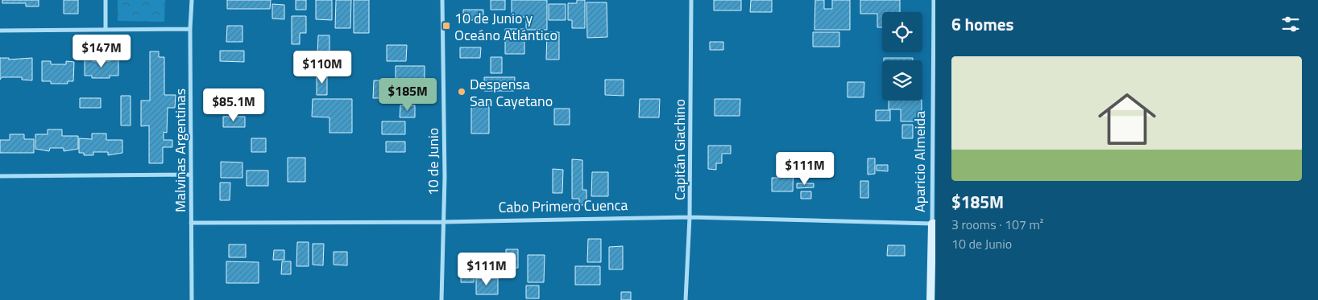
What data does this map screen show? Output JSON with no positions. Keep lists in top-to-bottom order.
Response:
{
  "streets": {
    "main road": ["Aparicio Almeida"],
    "street": [
      "Capitán Giachino",
      "Malvinas Argentinas",
      "10 de Junio",
      "Cabo Primero Cuenca"
    ]
  },
  "crossings": [
    ["Capitán Giachino", "Cabo Primero Cuenca"],
    ["Malvinas Argentinas", "Cabo Primero Cuenca"],
    ["10 de Junio", "Cabo Primero Cuenca"],
    ["Aparicio Almeida", "Cabo Primero Cuenca"]
  ],
  "places": {
    "transit": ["10 de Junio y Oceáno Atlántico"],
    "other": ["Despensa San Cayetano"]
  },
  "page": {
    "heading": "6 homes",
    "price": [
      "$147M",
      "$110M",
      "$185M",
      "$85.1M",
      "$111M",
      "$111M"
    ],
    "list": [
      {
        "name": "$185M",
        "note": "3 rooms · 107 m² · 10 de Junio"
      }
    ]
  }
}
